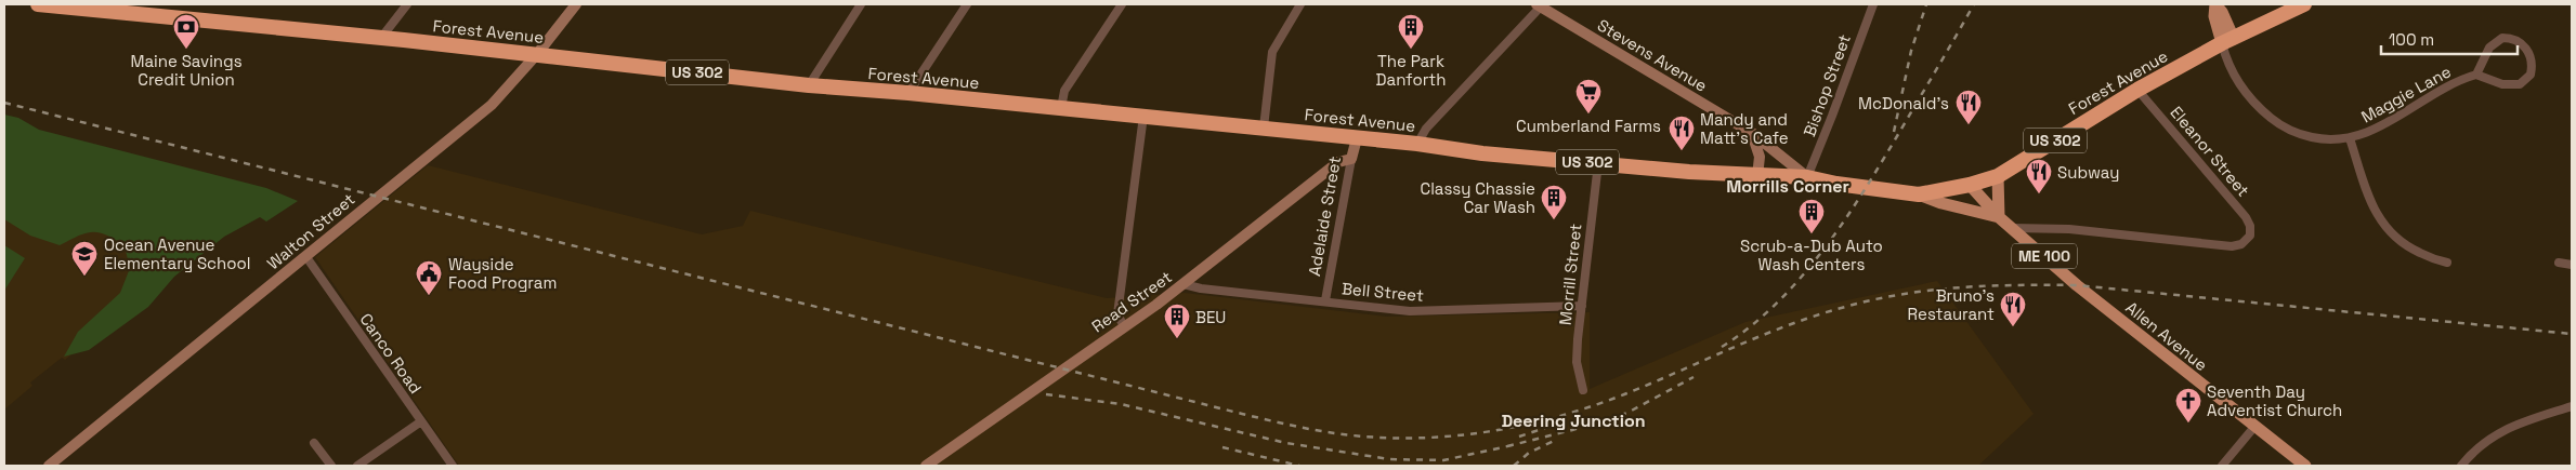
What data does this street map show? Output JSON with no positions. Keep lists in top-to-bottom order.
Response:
{
  "streets": {
    "highway": ["Forest Avenue", "US 302"],
    "main road": ["ME 100", "Allen Avenue"],
    "street": [
      "Stevens Avenue",
      "Bishop Street",
      "Maggie Lane",
      "Eleanor Street",
      "Adelaide Street",
      "Walton Street",
      "Morrill Street",
      "Bell Street",
      "Read Street",
      "Canco Road"
    ]
  },
  "crossings": [
    ["Forest Avenue", "Stevens Avenue"],
    ["Forest Avenue", "US 302"],
    ["Forest Avenue", "Bishop Street"],
    ["Forest Avenue", "Maggie Lane"],
    ["Forest Avenue", "Eleanor Street"],
    ["Forest Avenue", "Adelaide Street"],
    ["Forest Avenue", "Walton Street"],
    ["Forest Avenue", "ME 100"],
    ["Forest Avenue", "Morrill Street"],
    ["Stevens Avenue", "US 302"],
    ["Stevens Avenue", "Bishop Street"],
    ["US 302", "Bishop Street"],
    ["Eleanor Street", "ME 100"],
    ["Eleanor Street", "Allen Avenue"],
    ["Adelaide Street", "Bell Street"],
    ["Adelaide Street", "Read Street"],
    ["Walton Street", "Canco Road"],
    ["ME 100", "Allen Avenue"],
    ["Morrill Street", "Bell Street"],
    ["Bell Street", "Read Street"]
  ],
  "districts": ["Morrills Corner", "Deering Junction"],
  "places": {
    "bank": ["Maine Savings Credit Union"],
    "building": [
      "The Park Danforth",
      "Classy Chassie Car Wash",
      "Scrub-a-Dub Auto Wash Centers",
      "BEU"
    ],
    "supermarket": ["Cumberland Farms"],
    "restaurant": [
      "McDonald's",
      "Mandy and Matt's Cafe",
      "Subway",
      "Bruno's Restaurant"
    ],
    "school or university": ["Ocean Avenue Elementary School"],
    "public building": ["Wayside Food Program"],
    "church": ["Seventh Day Adventist Church"]
  },
  "scale_bar": "100 m"
}
